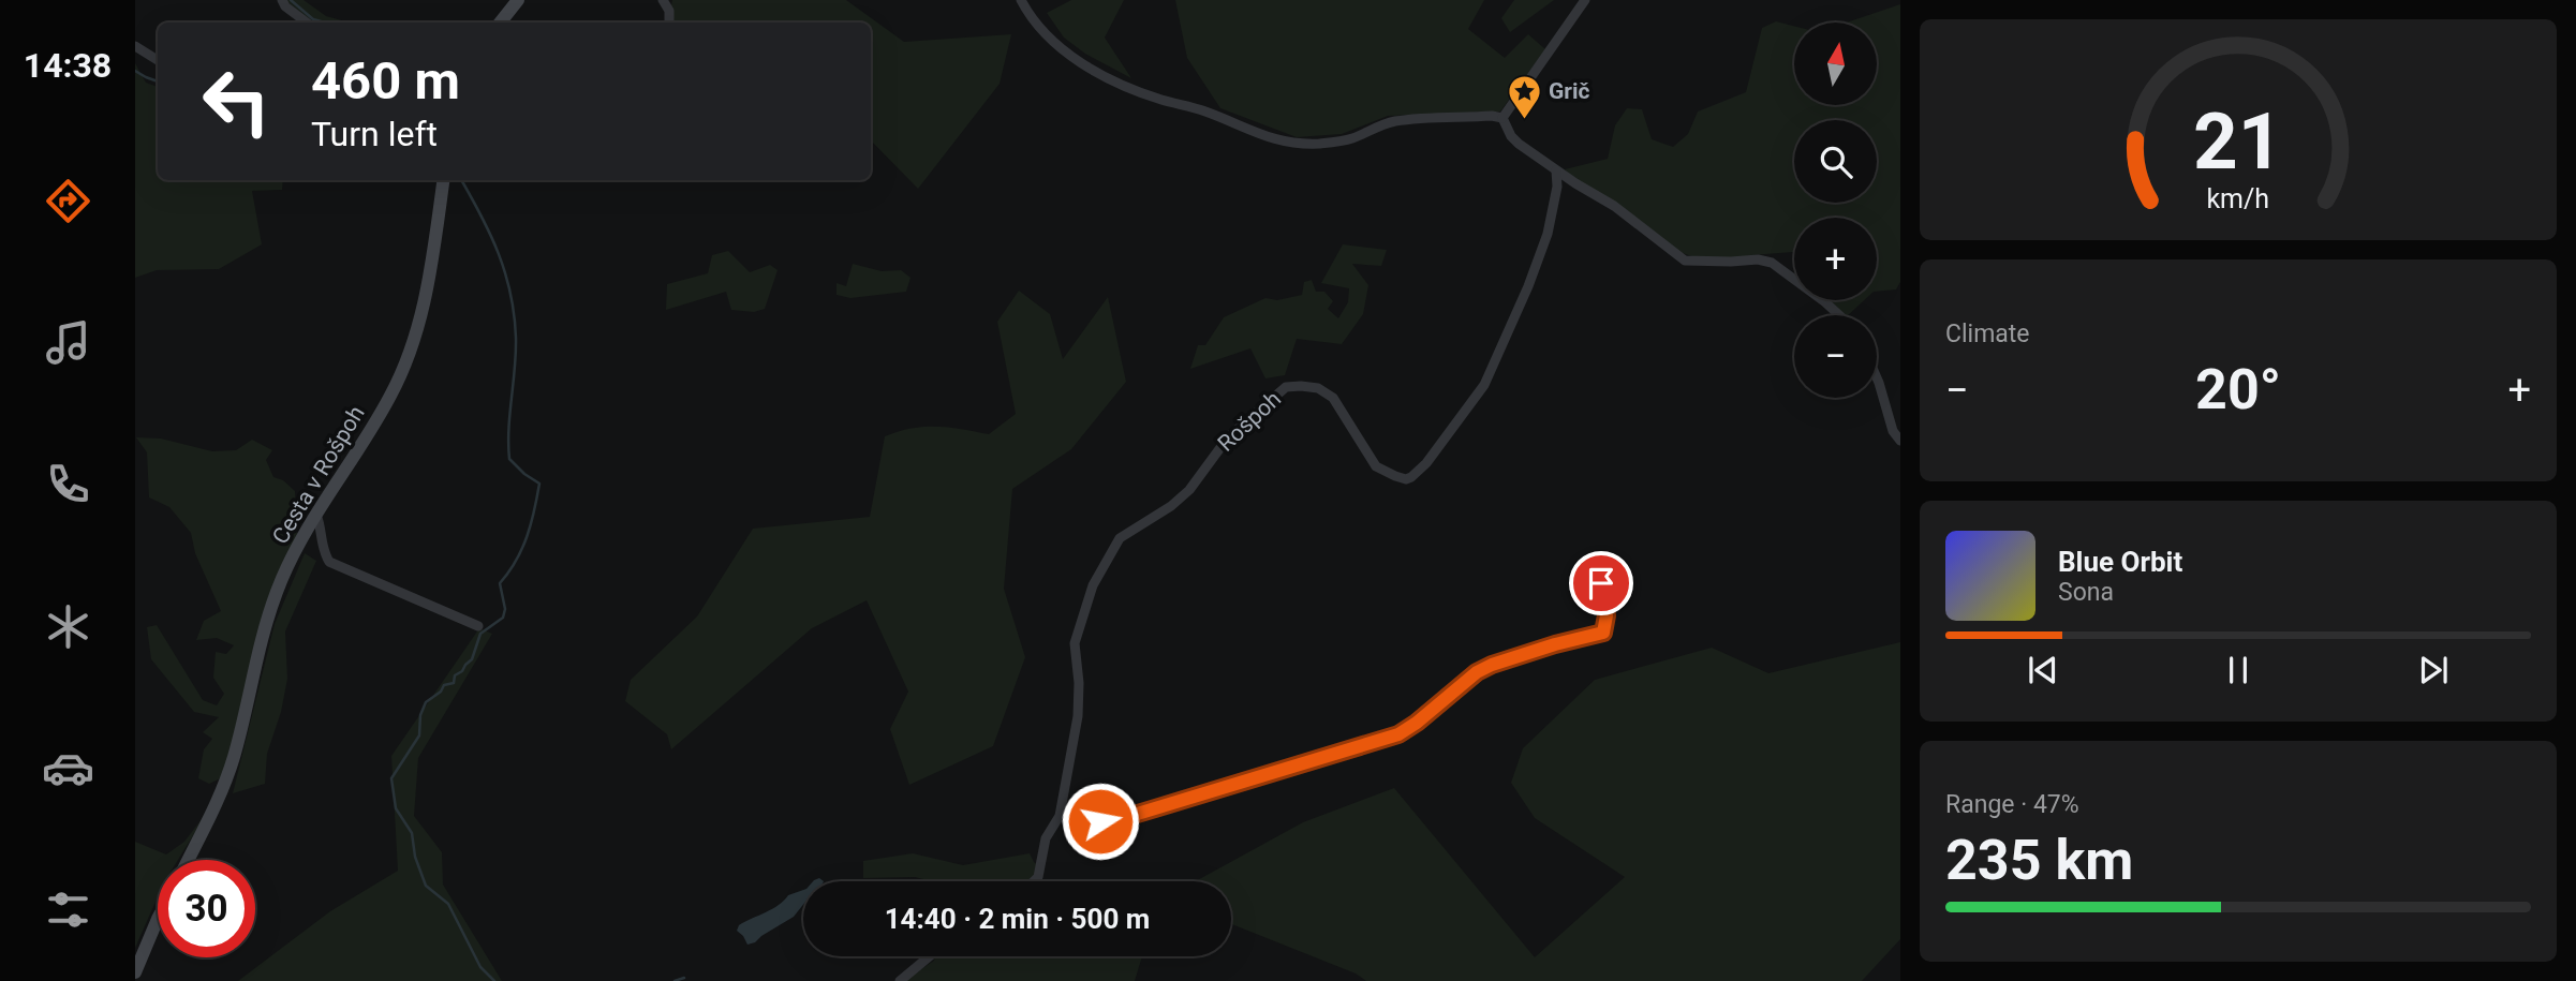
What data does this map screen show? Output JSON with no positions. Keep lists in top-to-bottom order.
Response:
{
  "streets": {
    "street": ["Rošpoh", "Cesta v Rošpoh"]
  },
  "places": {
    "place": ["Grič"]
  },
  "north": "top",
  "page": {
    "tabs": "14:38",
    "map_buttons": ["+", "−"],
    "turn": ["460 m", "Turn left"],
    "tile": [
      "Climate",
      ["Range · 47%", "235 km"]
    ],
    "heat": ["−", "20°", "+"],
    "song": ["Blue Orbit", "Sona"],
    "limit": "30",
    "trip": "14:40 · 2 min · 500 m",
    "gauge": ["21", "km/h"]
  }
}
